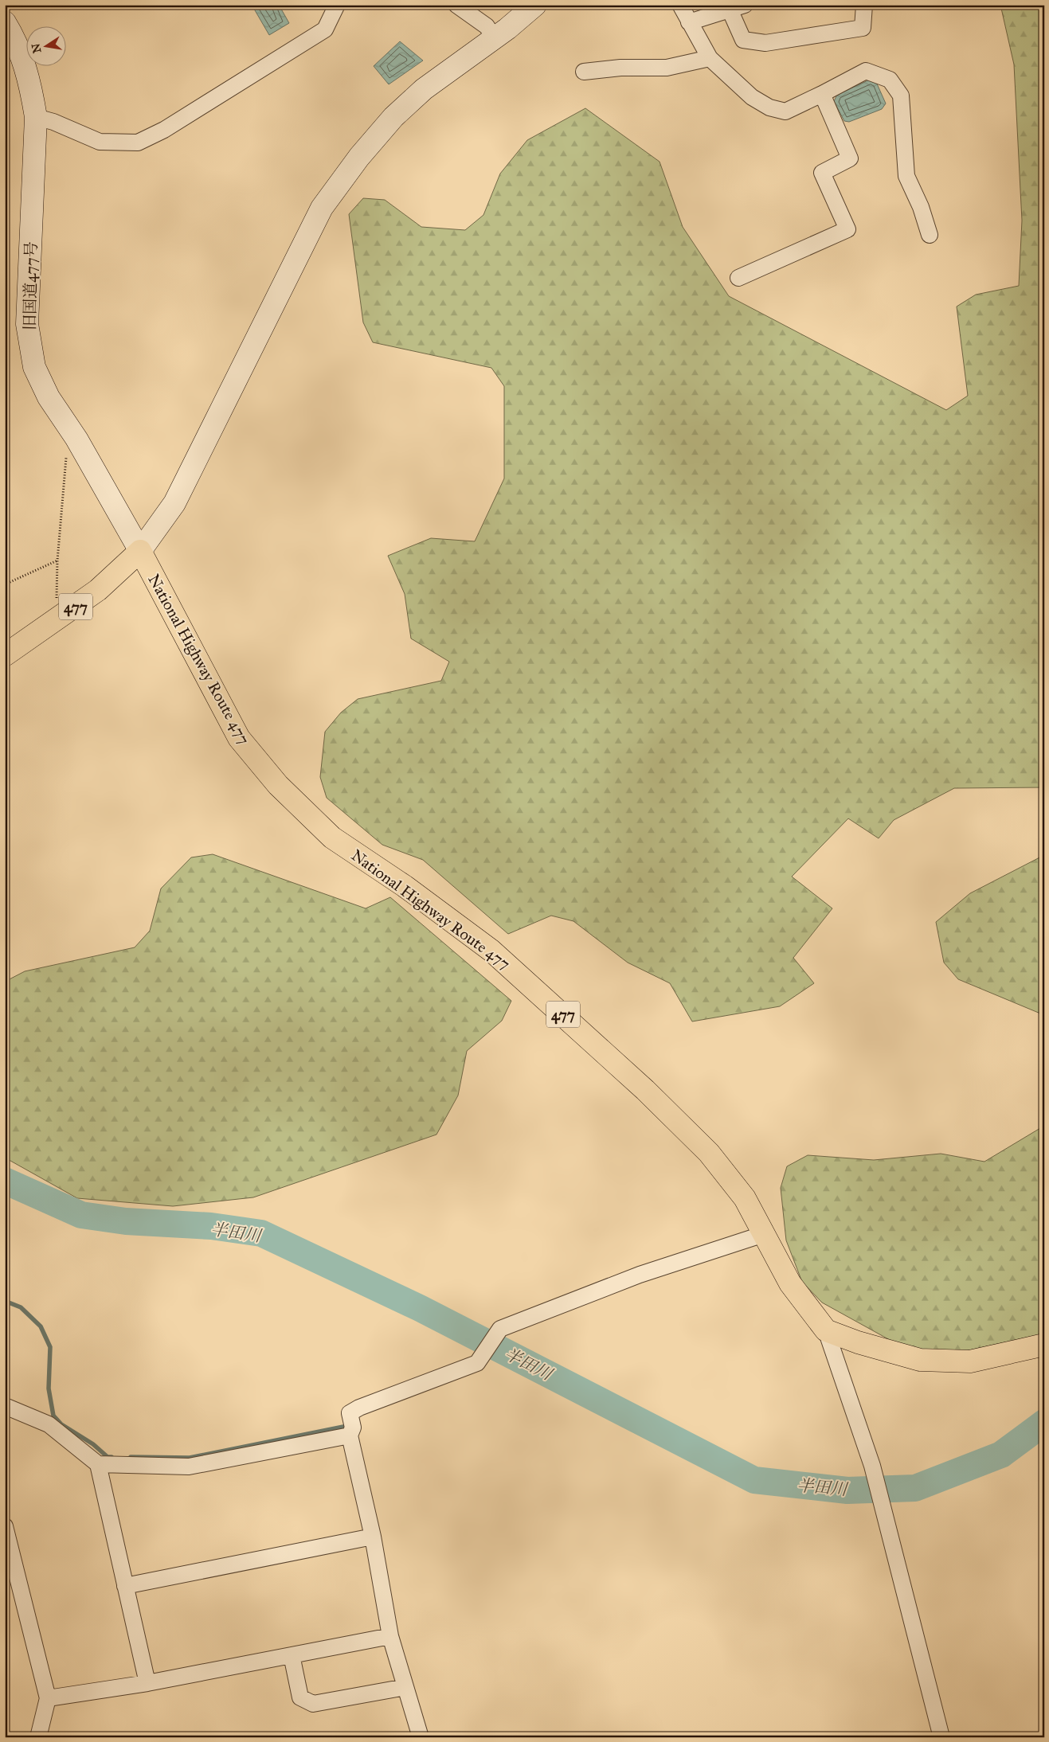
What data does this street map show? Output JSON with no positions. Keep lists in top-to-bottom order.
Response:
{
  "streets": {
    "highway": ["477", "National Highway Route 477"],
    "street": ["旧国道477号"]
  },
  "crossings": [
    ["旧国道477号", "477"],
    ["旧国道477号", "National Highway Route 477"],
    ["477", "National Highway Route 477"]
  ],
  "water": ["半田川"],
  "north": "left"
}
